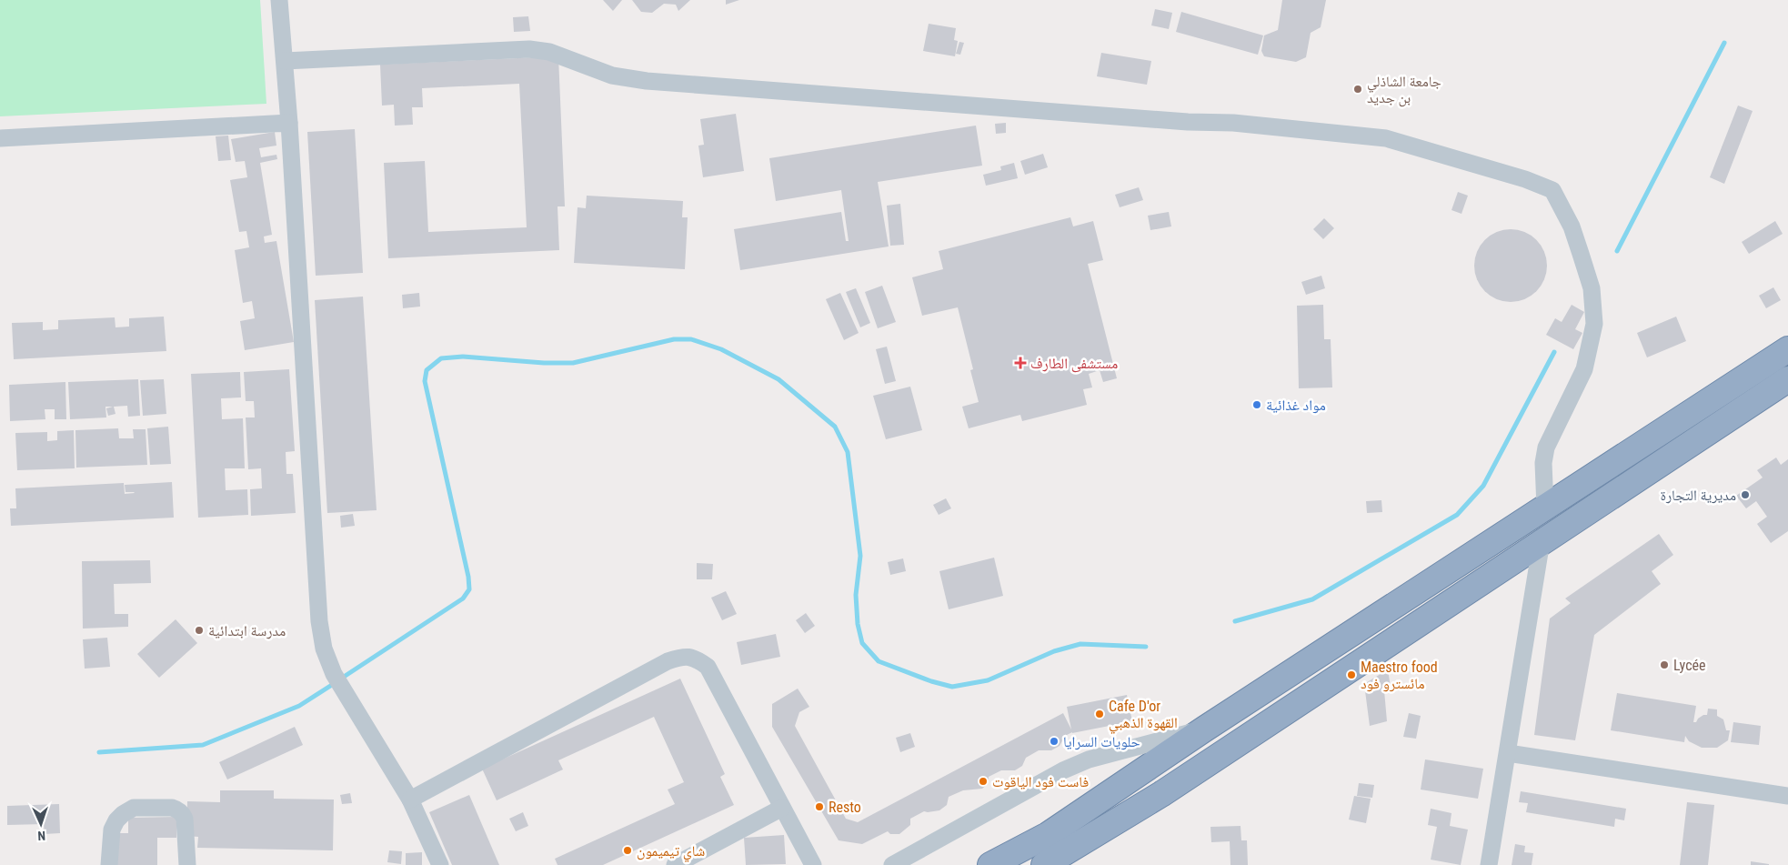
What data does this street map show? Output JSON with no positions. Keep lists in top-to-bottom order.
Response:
{
  "places": {
    "other": [
      "جامعة الشاذلي بن جديد",
      "مواد غذائية",
      "مديرية التجارة",
      "مدرسة ابتدائية",
      "Lycée",
      "Maestro food مائسترو فود",
      "Cafe D'or القهوة الذهبي",
      "حلويات السرايا",
      "فاست فود الياقوت",
      "Resto",
      "شاي تيميمون"
    ],
    "health": ["مستشفى الطارف"]
  },
  "north": "bottom"
}
